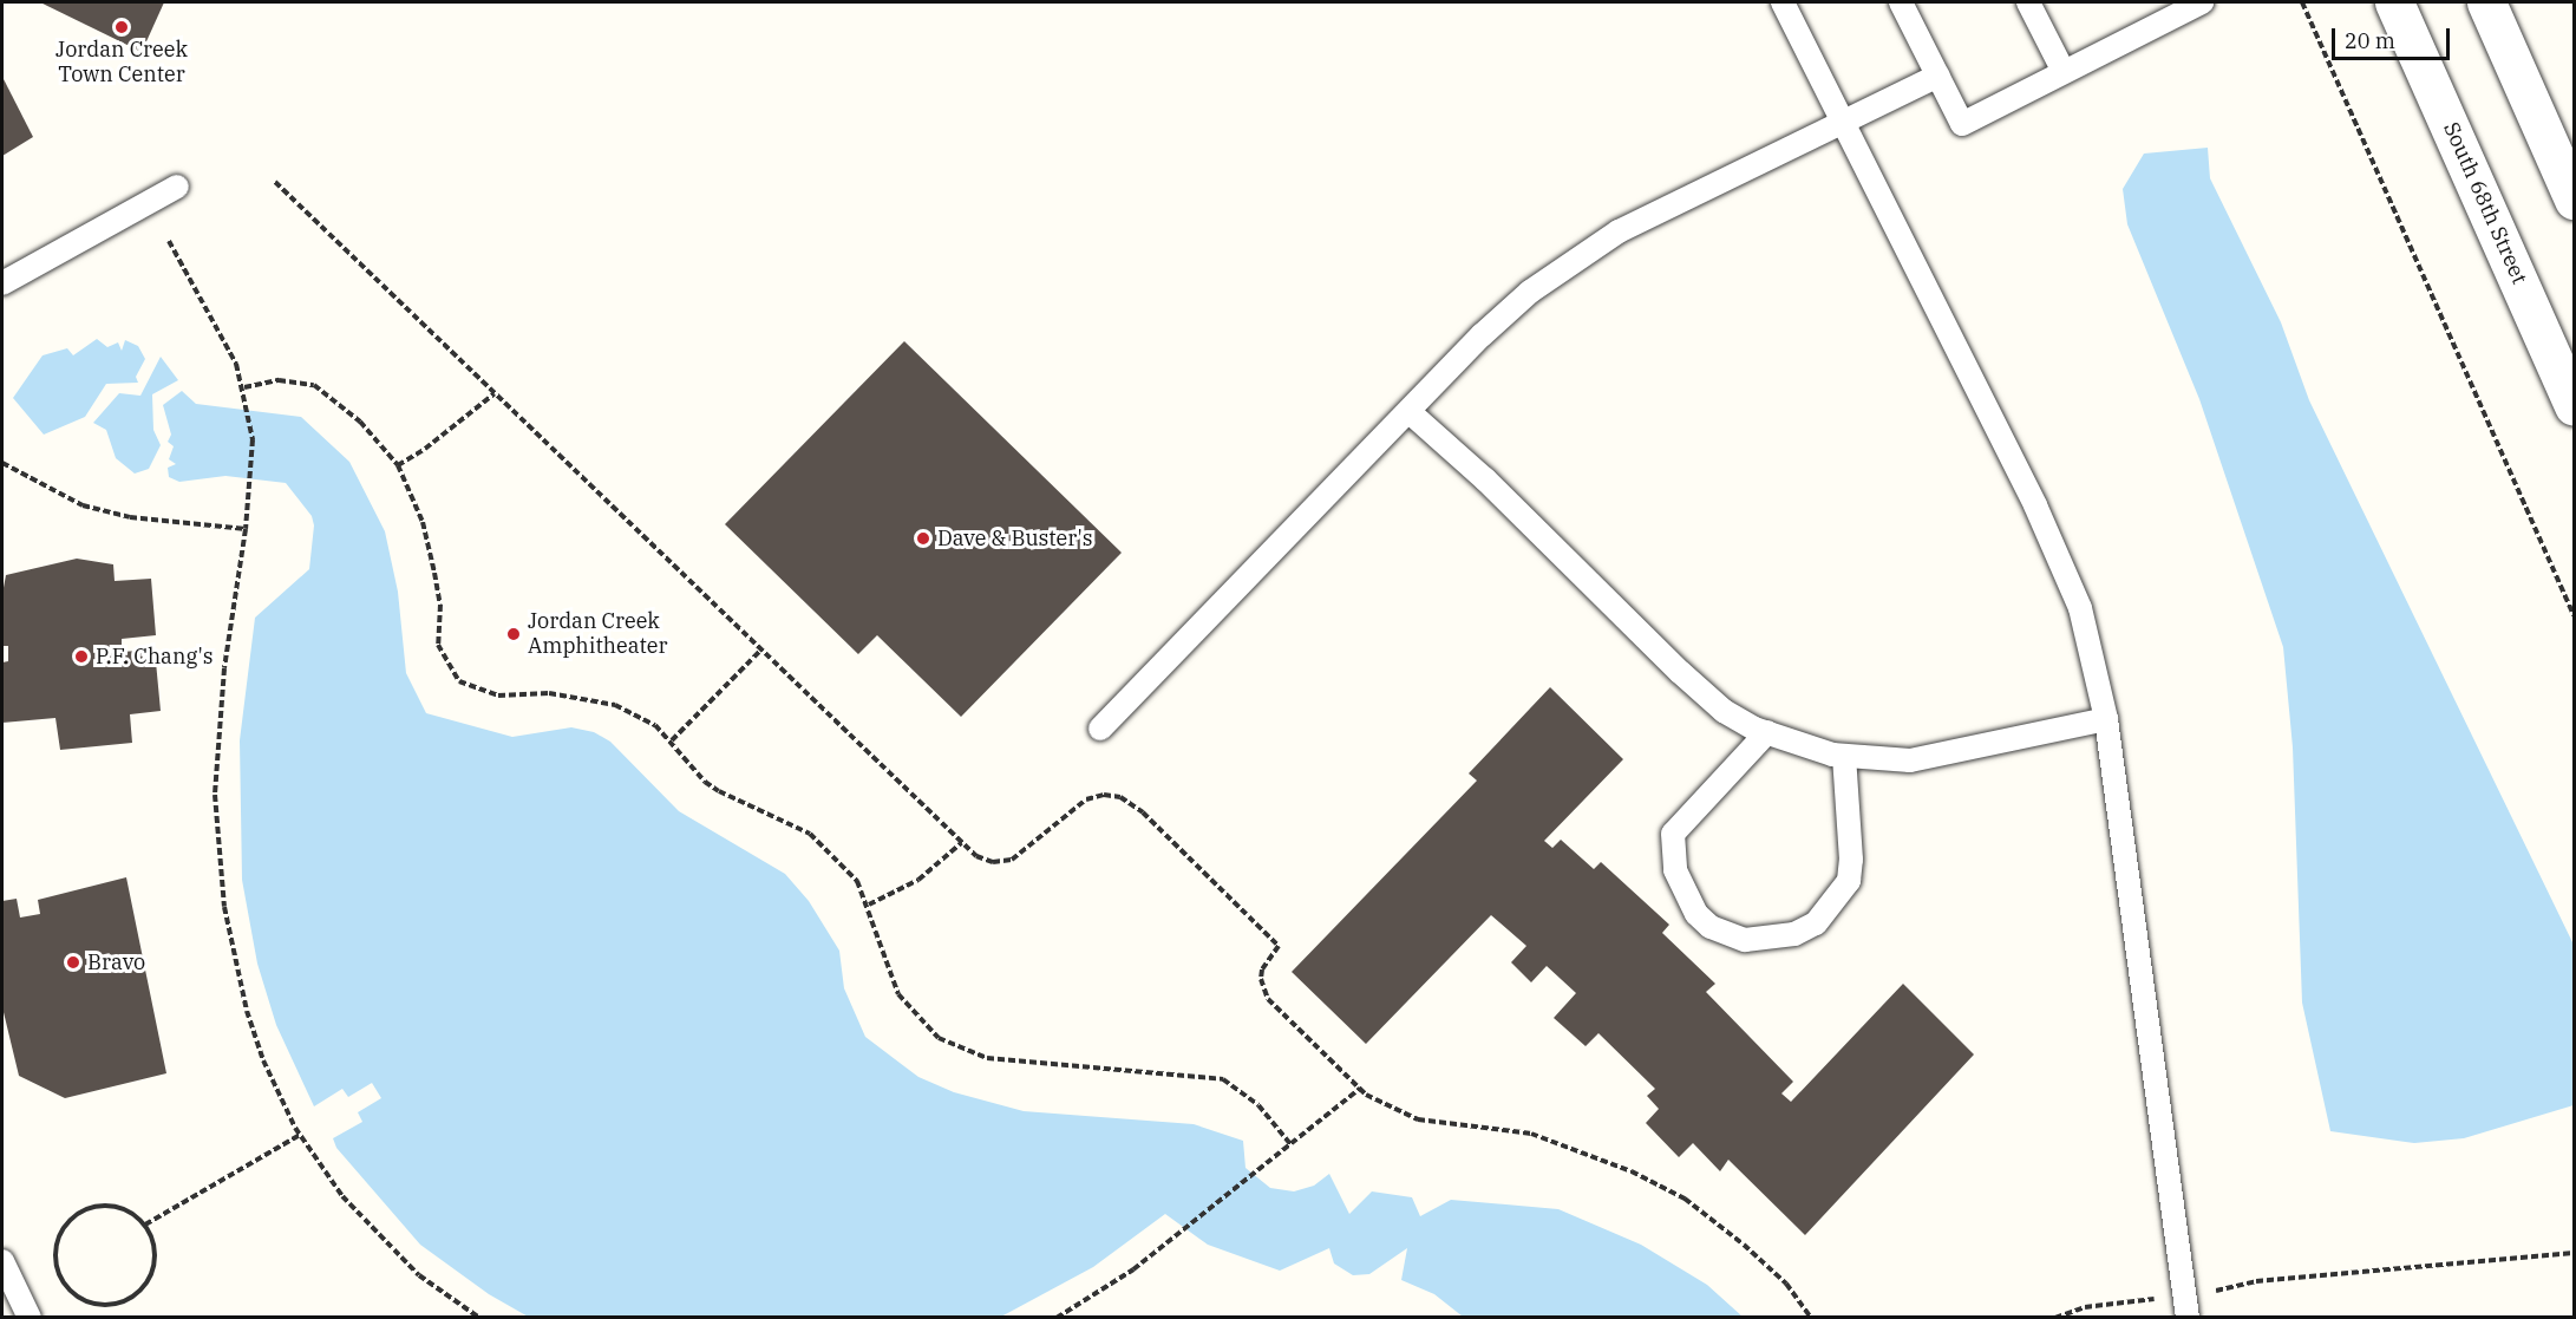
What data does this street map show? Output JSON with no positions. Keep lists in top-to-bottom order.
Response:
{
  "streets": {
    "street": ["South 68th Street"]
  },
  "places": [
    "Jordan Creek Town Center",
    "Dave & Buster's",
    "Jordan Creek Amphitheater",
    "P.F. Chang's",
    "Bravo"
  ],
  "scale_bar": "20 m"
}
